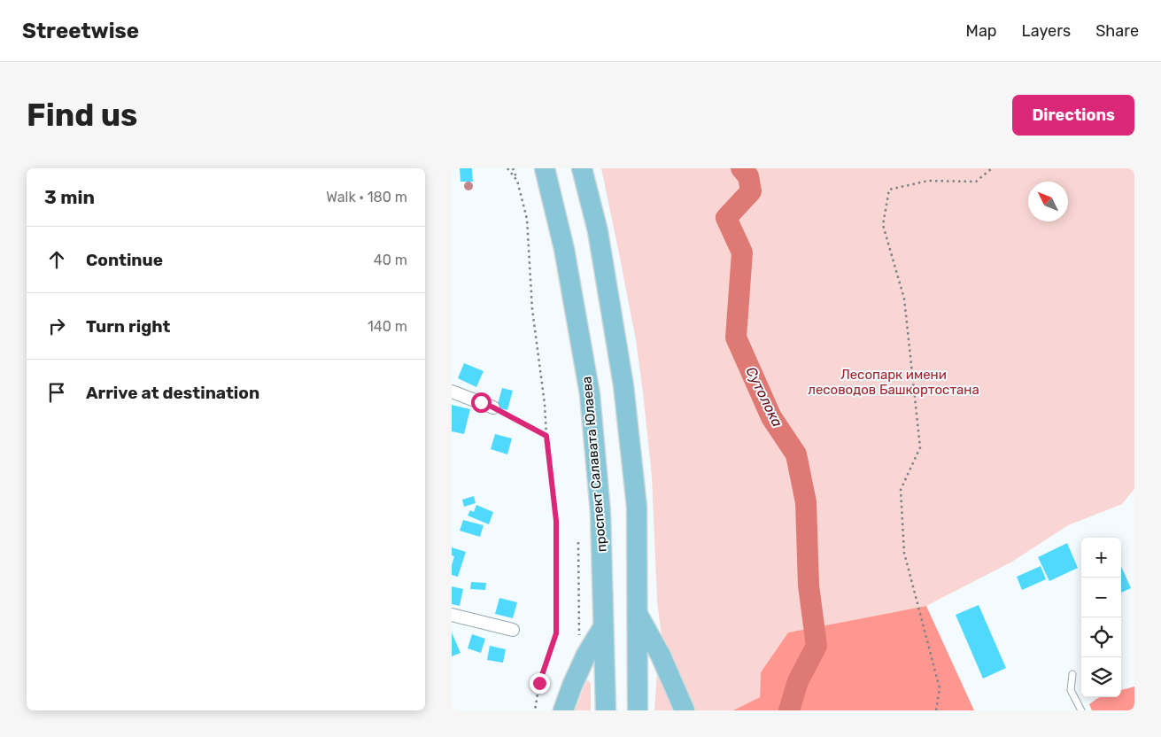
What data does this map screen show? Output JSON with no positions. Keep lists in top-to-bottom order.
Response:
{
  "streets": {
    "main road": ["проспект Салавата Юлаева"]
  },
  "water": ["Сутолока"],
  "parks": ["Лесопарк имени лесоводов Башкортостана"],
  "north": "top left",
  "page": {
    "header": "Streetwise",
    "nav": ["Map", "Layers", "Share"],
    "buttons": "Directions",
    "title": "Find us",
    "heading": ["3 min", "Walk · 180 m"],
    "list": [
      ["Continue", "40 m"],
      ["Turn right", "140 m"],
      "Arrive at destination"
    ],
    "map_buttons": ["+", "−"]
  }
}
